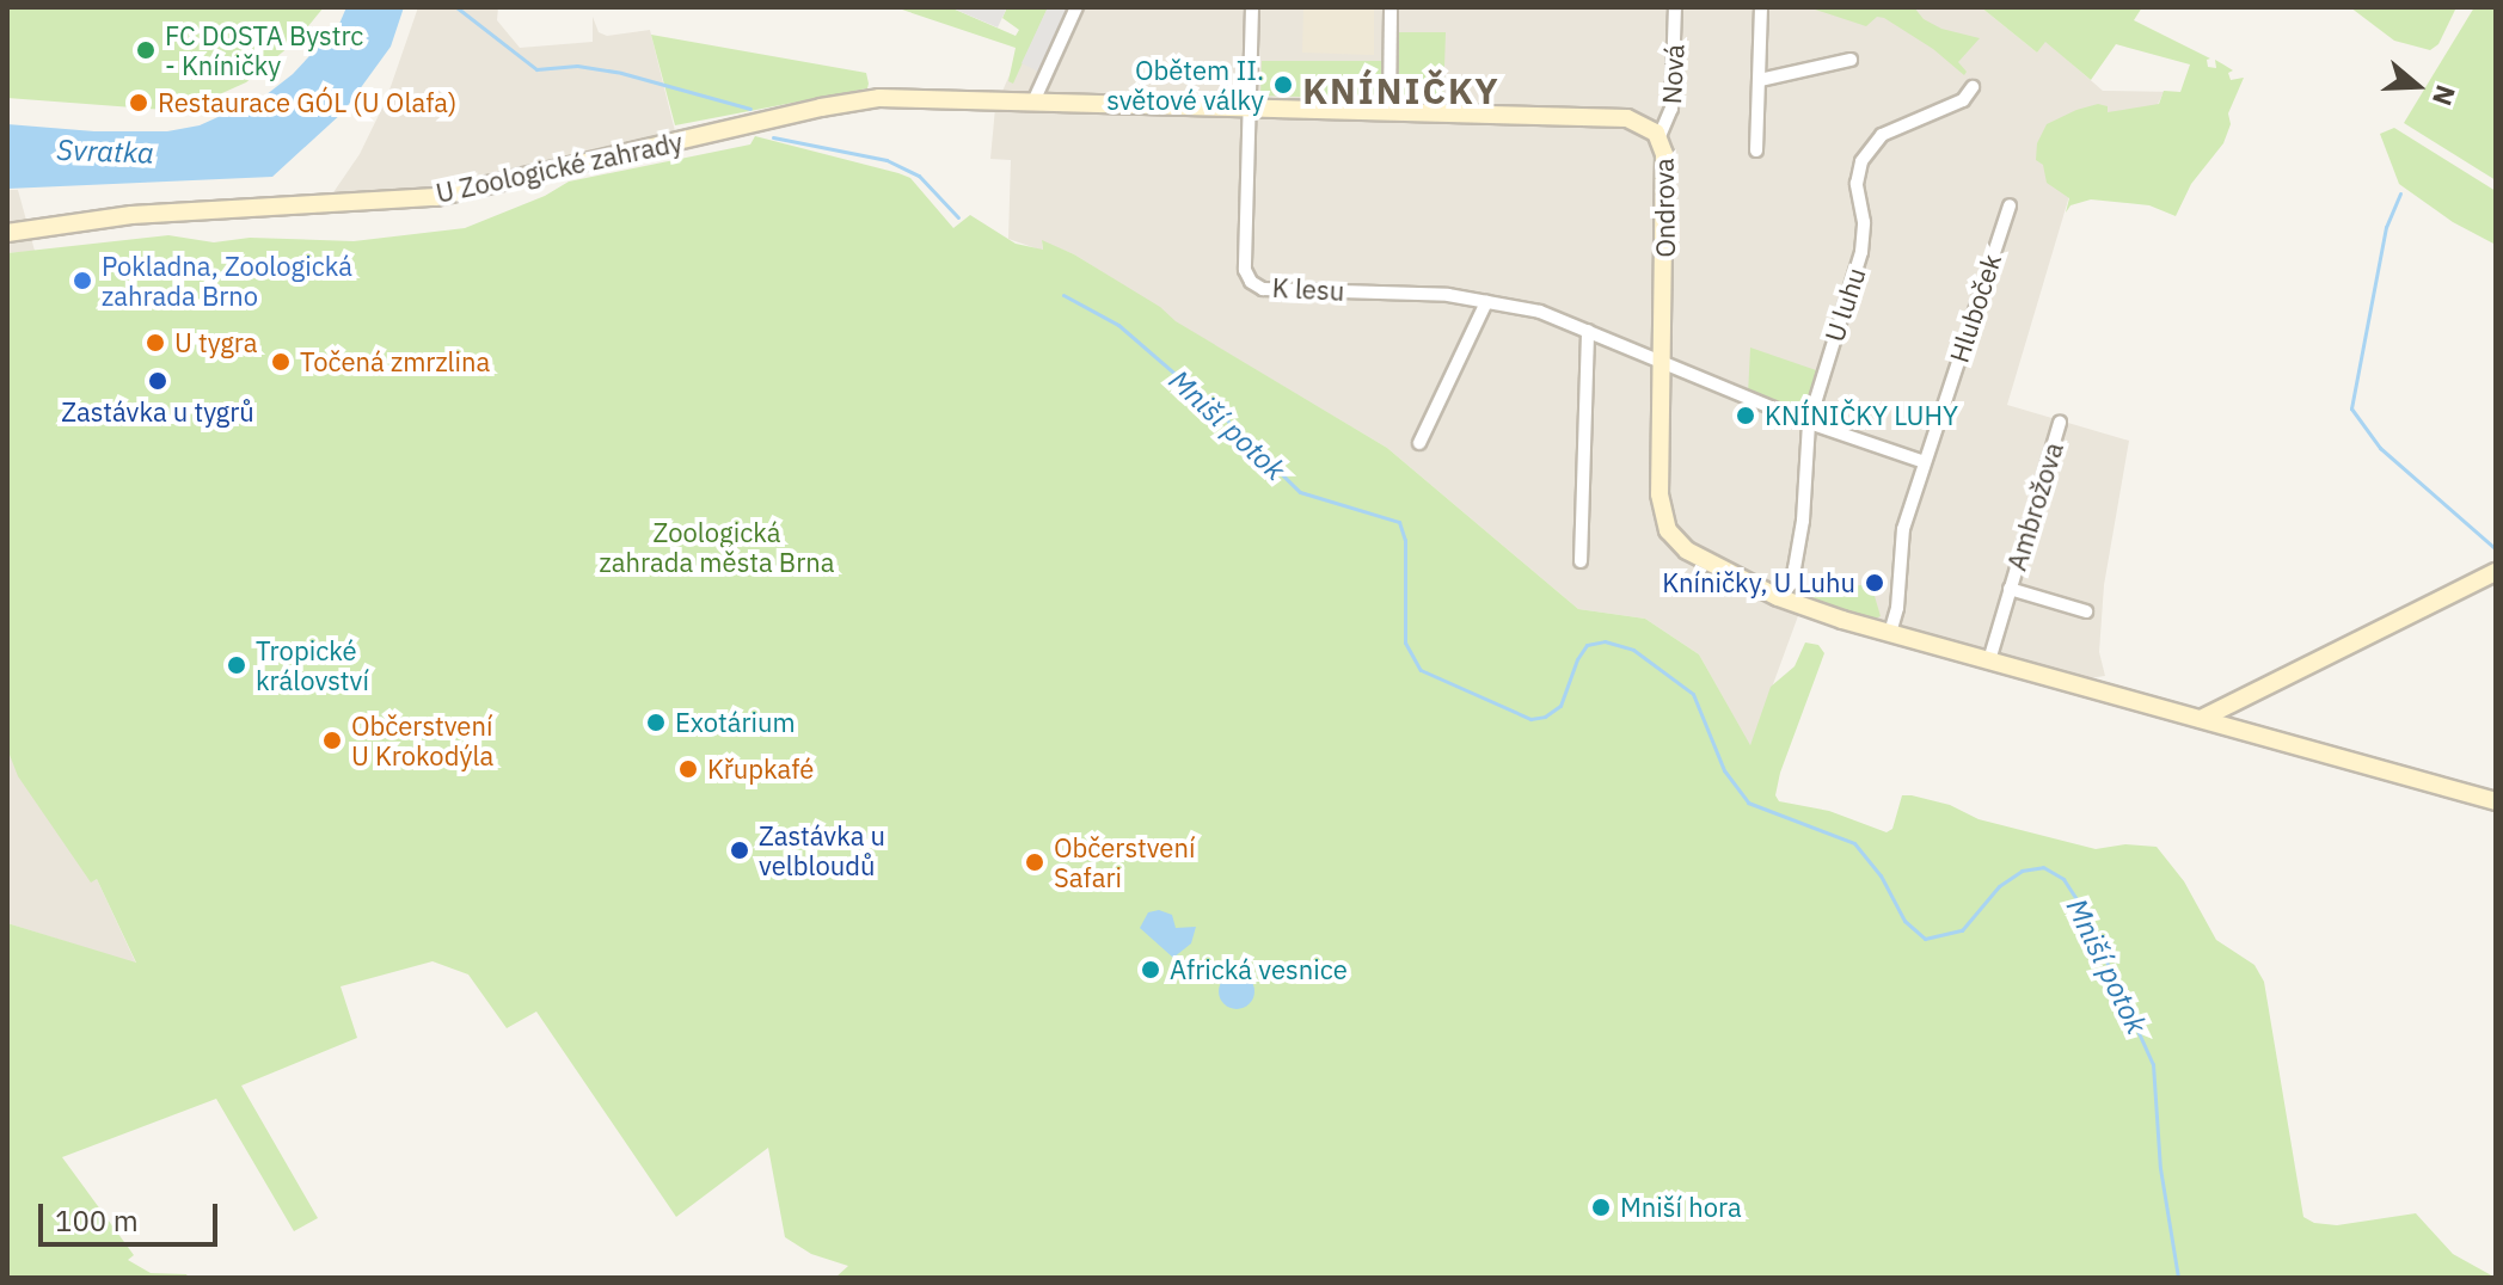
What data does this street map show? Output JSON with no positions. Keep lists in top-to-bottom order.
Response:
{
  "streets": {
    "street": [
      "Nová",
      "U Zoologické zahrady",
      "Ondrova",
      "K lesu",
      "U luhu",
      "Hluboček",
      "Ambrožova"
    ]
  },
  "crossings": [
    ["Nová", "Ondrova"],
    ["U Zoologické zahrady", "Ondrova"],
    ["Ondrova", "K lesu"],
    ["Ondrova", "U luhu"],
    ["Ondrova", "Hluboček"],
    ["Ondrova", "Ambrožova"],
    ["K lesu", "U luhu"],
    ["K lesu", "Hluboček"]
  ],
  "districts": ["KNÍNIČKY"],
  "water": ["Svratka", "Mniší potok"],
  "parks": ["Zoologická zahrada města Brna"],
  "places": [
    "FC DOSTA Bystrc - Kníničky",
    "Obětem II. světové války",
    "Restaurace GÓL (U Olafa)",
    "Pokladna, Zoologická zahrada Brno",
    "U tygra",
    "Točená zmrzlina",
    "Zastávka u tygrů",
    "KNÍNIČKY LUHY",
    "Kníničky, U Luhu",
    "Tropické království",
    "Exotárium",
    "Občerstvení U Krokodýla",
    "Křupkafé",
    "Zastávka u velbloudů",
    "Občerstvení Safari",
    "Africká vesnice",
    "Mniší hora"
  ],
  "scale_bar": "100 m",
  "north": "right"
}
